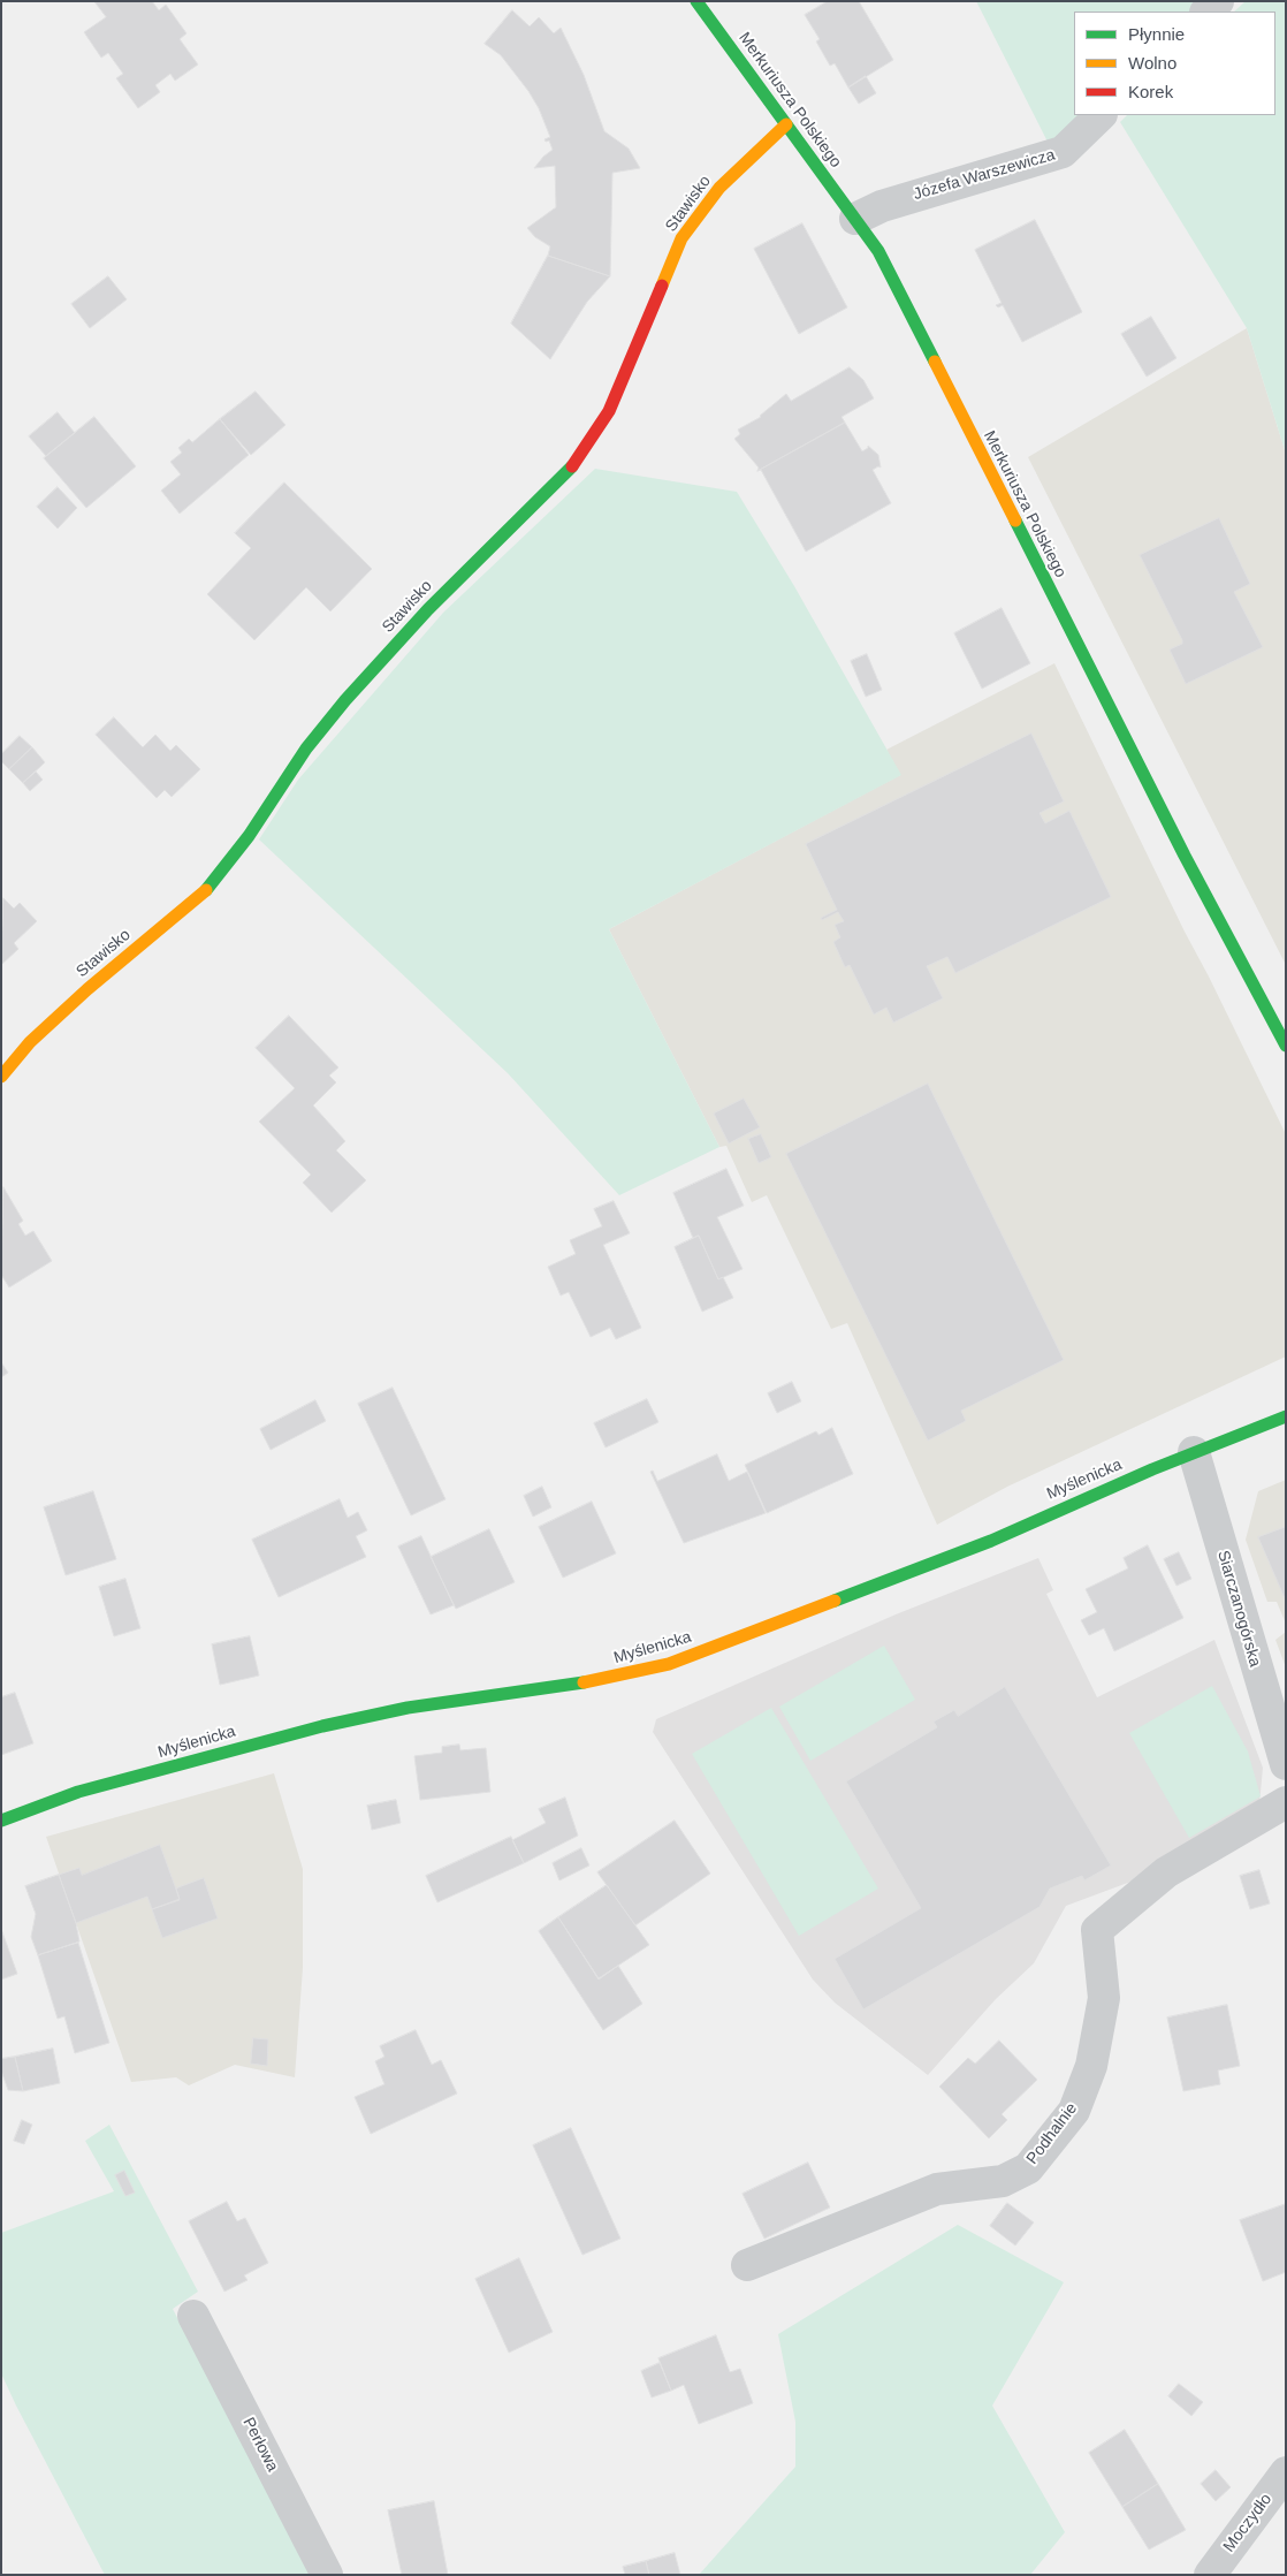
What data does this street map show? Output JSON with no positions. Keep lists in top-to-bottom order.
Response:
{
  "streets": {
    "street": [
      "Merkuriusza Polskiego",
      "Józefa Warszewicza",
      "Stawisko",
      "Myślenicka",
      "Siarczanogórska",
      "Podhalnie",
      "Perłowa",
      "Moczydło"
    ]
  },
  "crossings": [
    ["Merkuriusza Polskiego", "Józefa Warszewicza"],
    ["Merkuriusza Polskiego", "Stawisko"],
    ["Myślenicka", "Siarczanogórska"]
  ],
  "legend": ["Płynnie", "Wolno", "Korek"]
}
